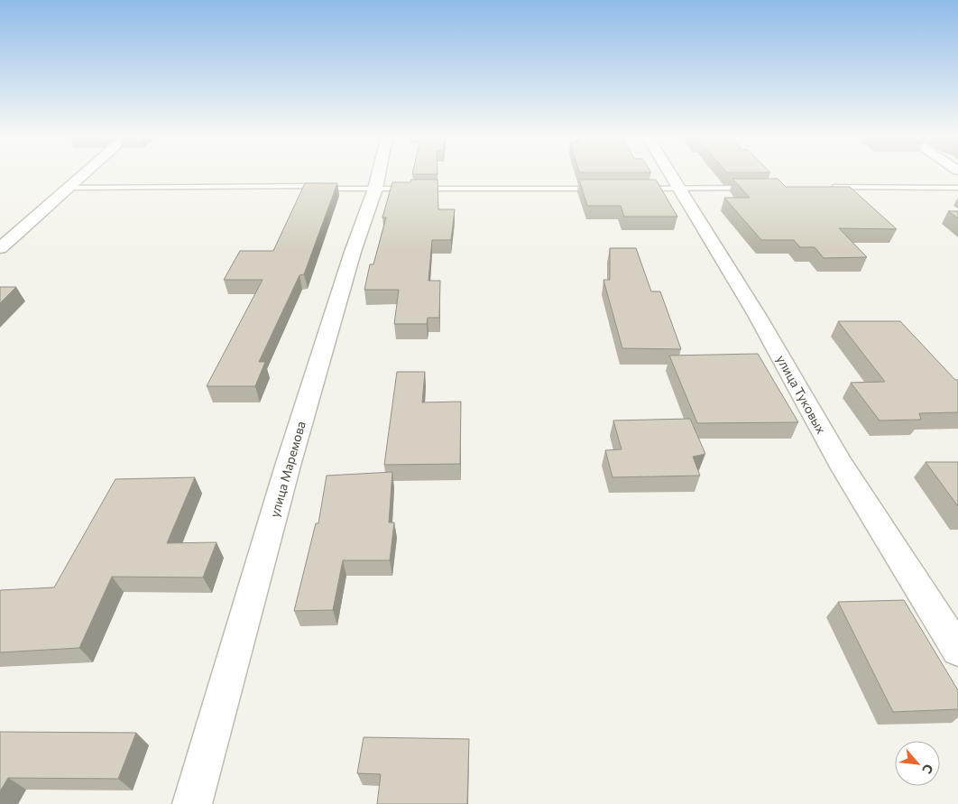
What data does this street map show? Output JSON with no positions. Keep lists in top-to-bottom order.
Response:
{
  "streets": {
    "street": ["улица Туковых", "улица Маремова"]
  },
  "north": "bottom right"
}
